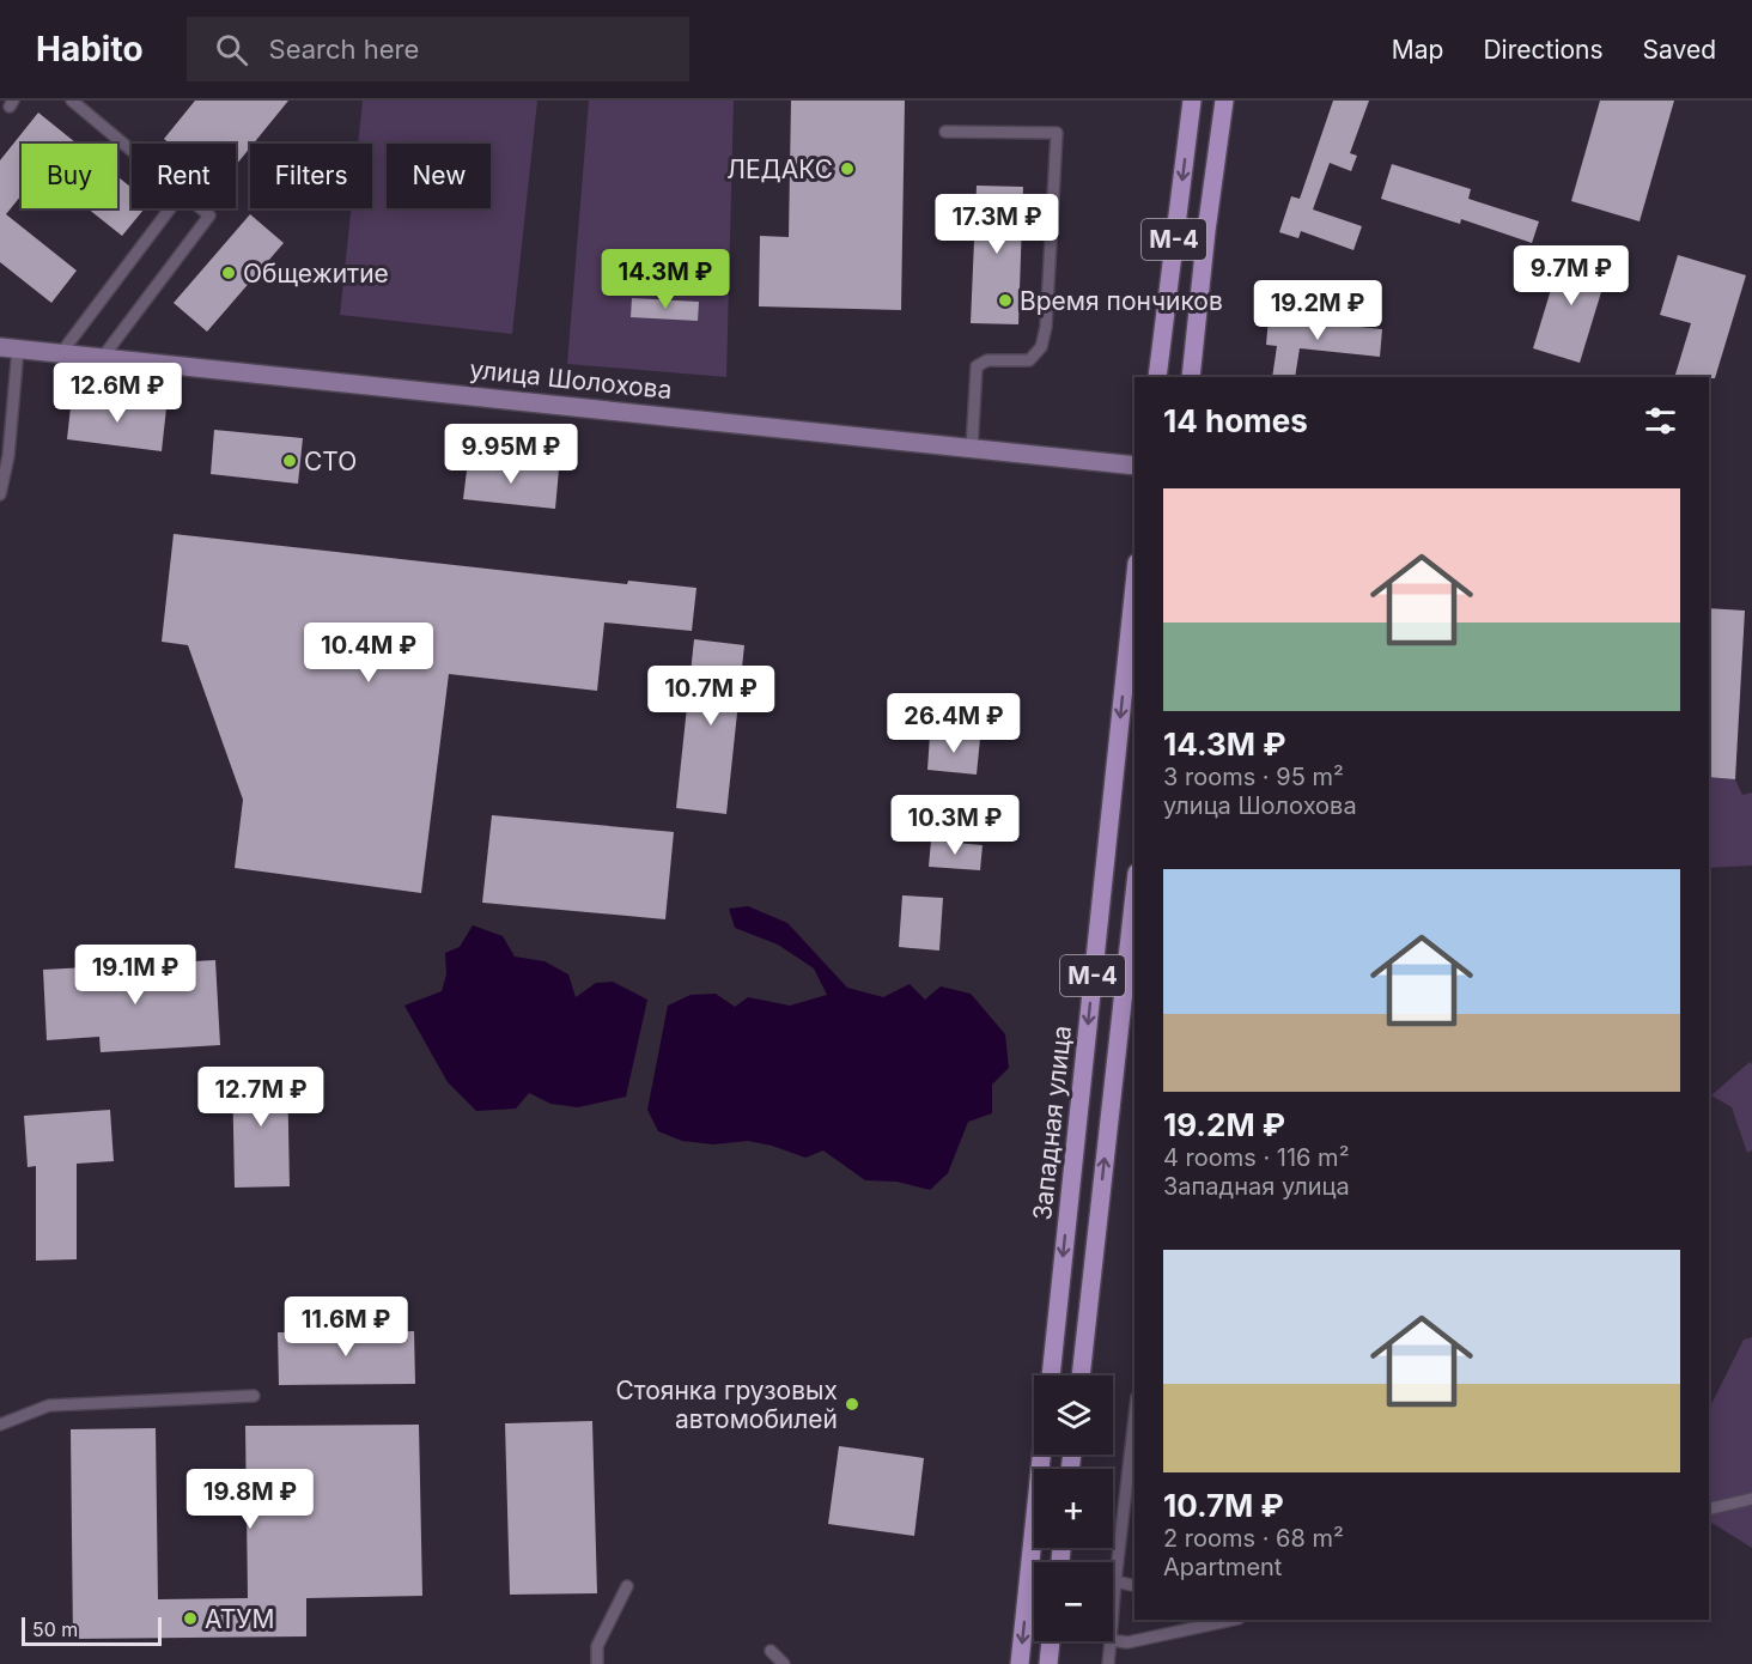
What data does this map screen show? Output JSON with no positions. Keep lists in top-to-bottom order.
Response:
{
  "streets": {
    "main road": ["М-4", "Западная улица"],
    "street": ["улица Шолохова"]
  },
  "places": [
    "ЛЕДАКС",
    "Общежитие",
    "Время пончиков",
    "СТО",
    "Стоянка грузовых автомобилей",
    "АТУМ"
  ],
  "scale_bar": "50 m",
  "page": {
    "header": "Habito",
    "search": "Search here",
    "nav": ["Map", "Directions", "Saved"],
    "chip": [
      "Buy",
      "Rent",
      "Filters",
      "New"
    ],
    "price": [
      "17.3M ₽",
      "9.7M ₽",
      "14.3M ₽",
      "19.2M ₽",
      "12.6M ₽",
      "9.95M ₽",
      "10.4M ₽",
      "10.7M ₽",
      "26.4M ₽",
      "10.3M ₽",
      "19.1M ₽",
      "12.7M ₽",
      "11.6M ₽",
      "19.8M ₽"
    ],
    "heading": "14 homes",
    "list": [
      {
        "name": "14.3M ₽",
        "note": "3 rooms · 95 m² · улица Шолохова"
      },
      {
        "name": "19.2M ₽",
        "note": "4 rooms · 116 m² · Западная улица"
      },
      {
        "name": "10.7M ₽",
        "note": "2 rooms · 68 m² · Apartment"
      }
    ],
    "map_buttons": ["+", "−"],
    "scale": "50 m"
  }
}
